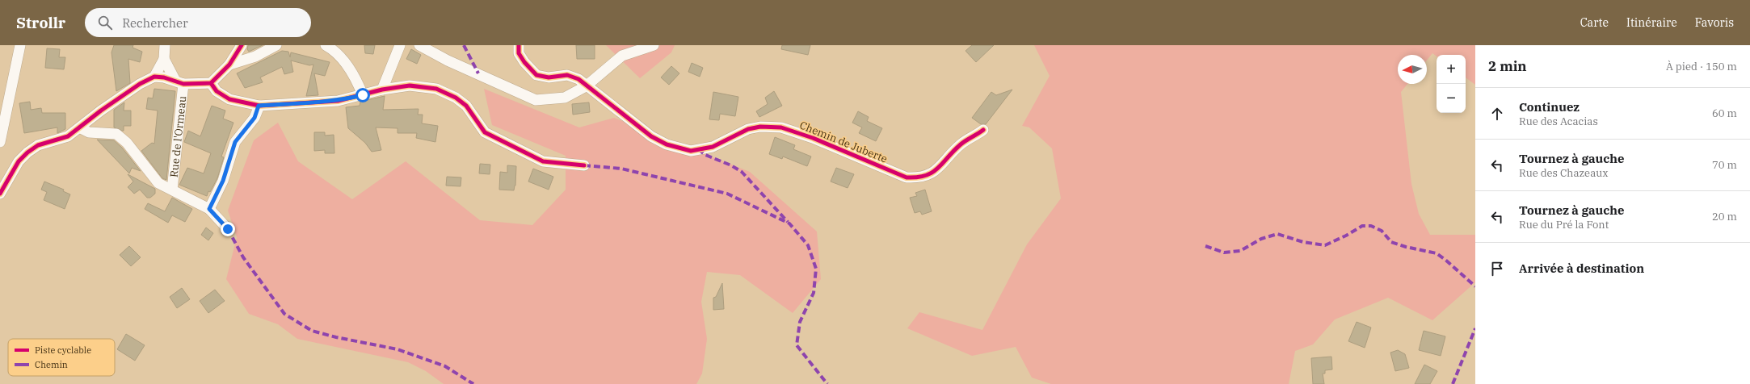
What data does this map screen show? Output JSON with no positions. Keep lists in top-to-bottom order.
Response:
{
  "streets": {
    "street": ["Rue de l'Ormeau", "Chemin de Juberte"]
  },
  "legend": ["Piste cyclable", "Chemin"],
  "north": "left",
  "page": {
    "header": "Strollr",
    "search": "Rechercher",
    "nav": ["Carte", "Itinéraire", "Favoris"],
    "heading": ["2 min", "À pied · 150 m"],
    "map_buttons": ["+", "−"],
    "list": [
      ["Continuez", "Rue des Acacias", "60 m"],
      ["Tournez à gauche", "Rue des Chazeaux", "70 m"],
      ["Tournez à gauche", "Rue du Pré la Font", "20 m"],
      "Arrivée à destination"
    ]
  }
}
